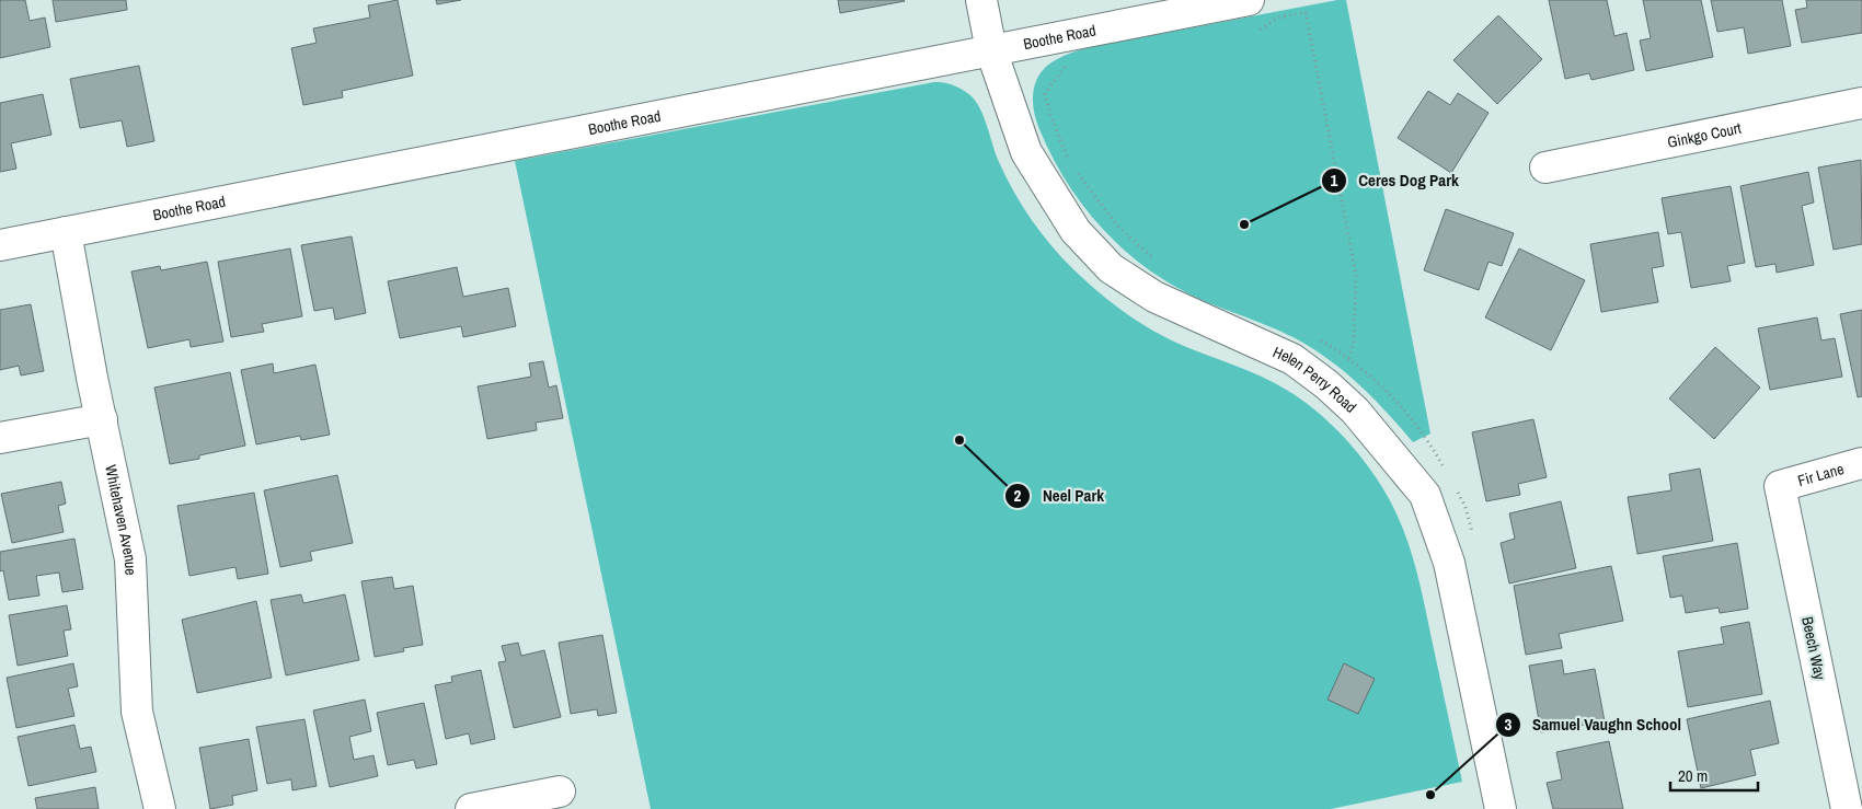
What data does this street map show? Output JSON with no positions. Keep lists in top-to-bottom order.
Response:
{
  "streets": {
    "street": [
      "Boothe Road",
      "Ginkgo Court",
      "Helen Perry Road",
      "Fir Lane",
      "Whitehaven Avenue",
      "Beech Way"
    ]
  },
  "crossings": [
    ["Boothe Road", "Helen Perry Road"],
    ["Boothe Road", "Whitehaven Avenue"],
    ["Fir Lane", "Beech Way"]
  ],
  "places": ["Ceres Dog Park", "Neel Park", "Samuel Vaughn School"],
  "scale_bar": "20 m"
}
